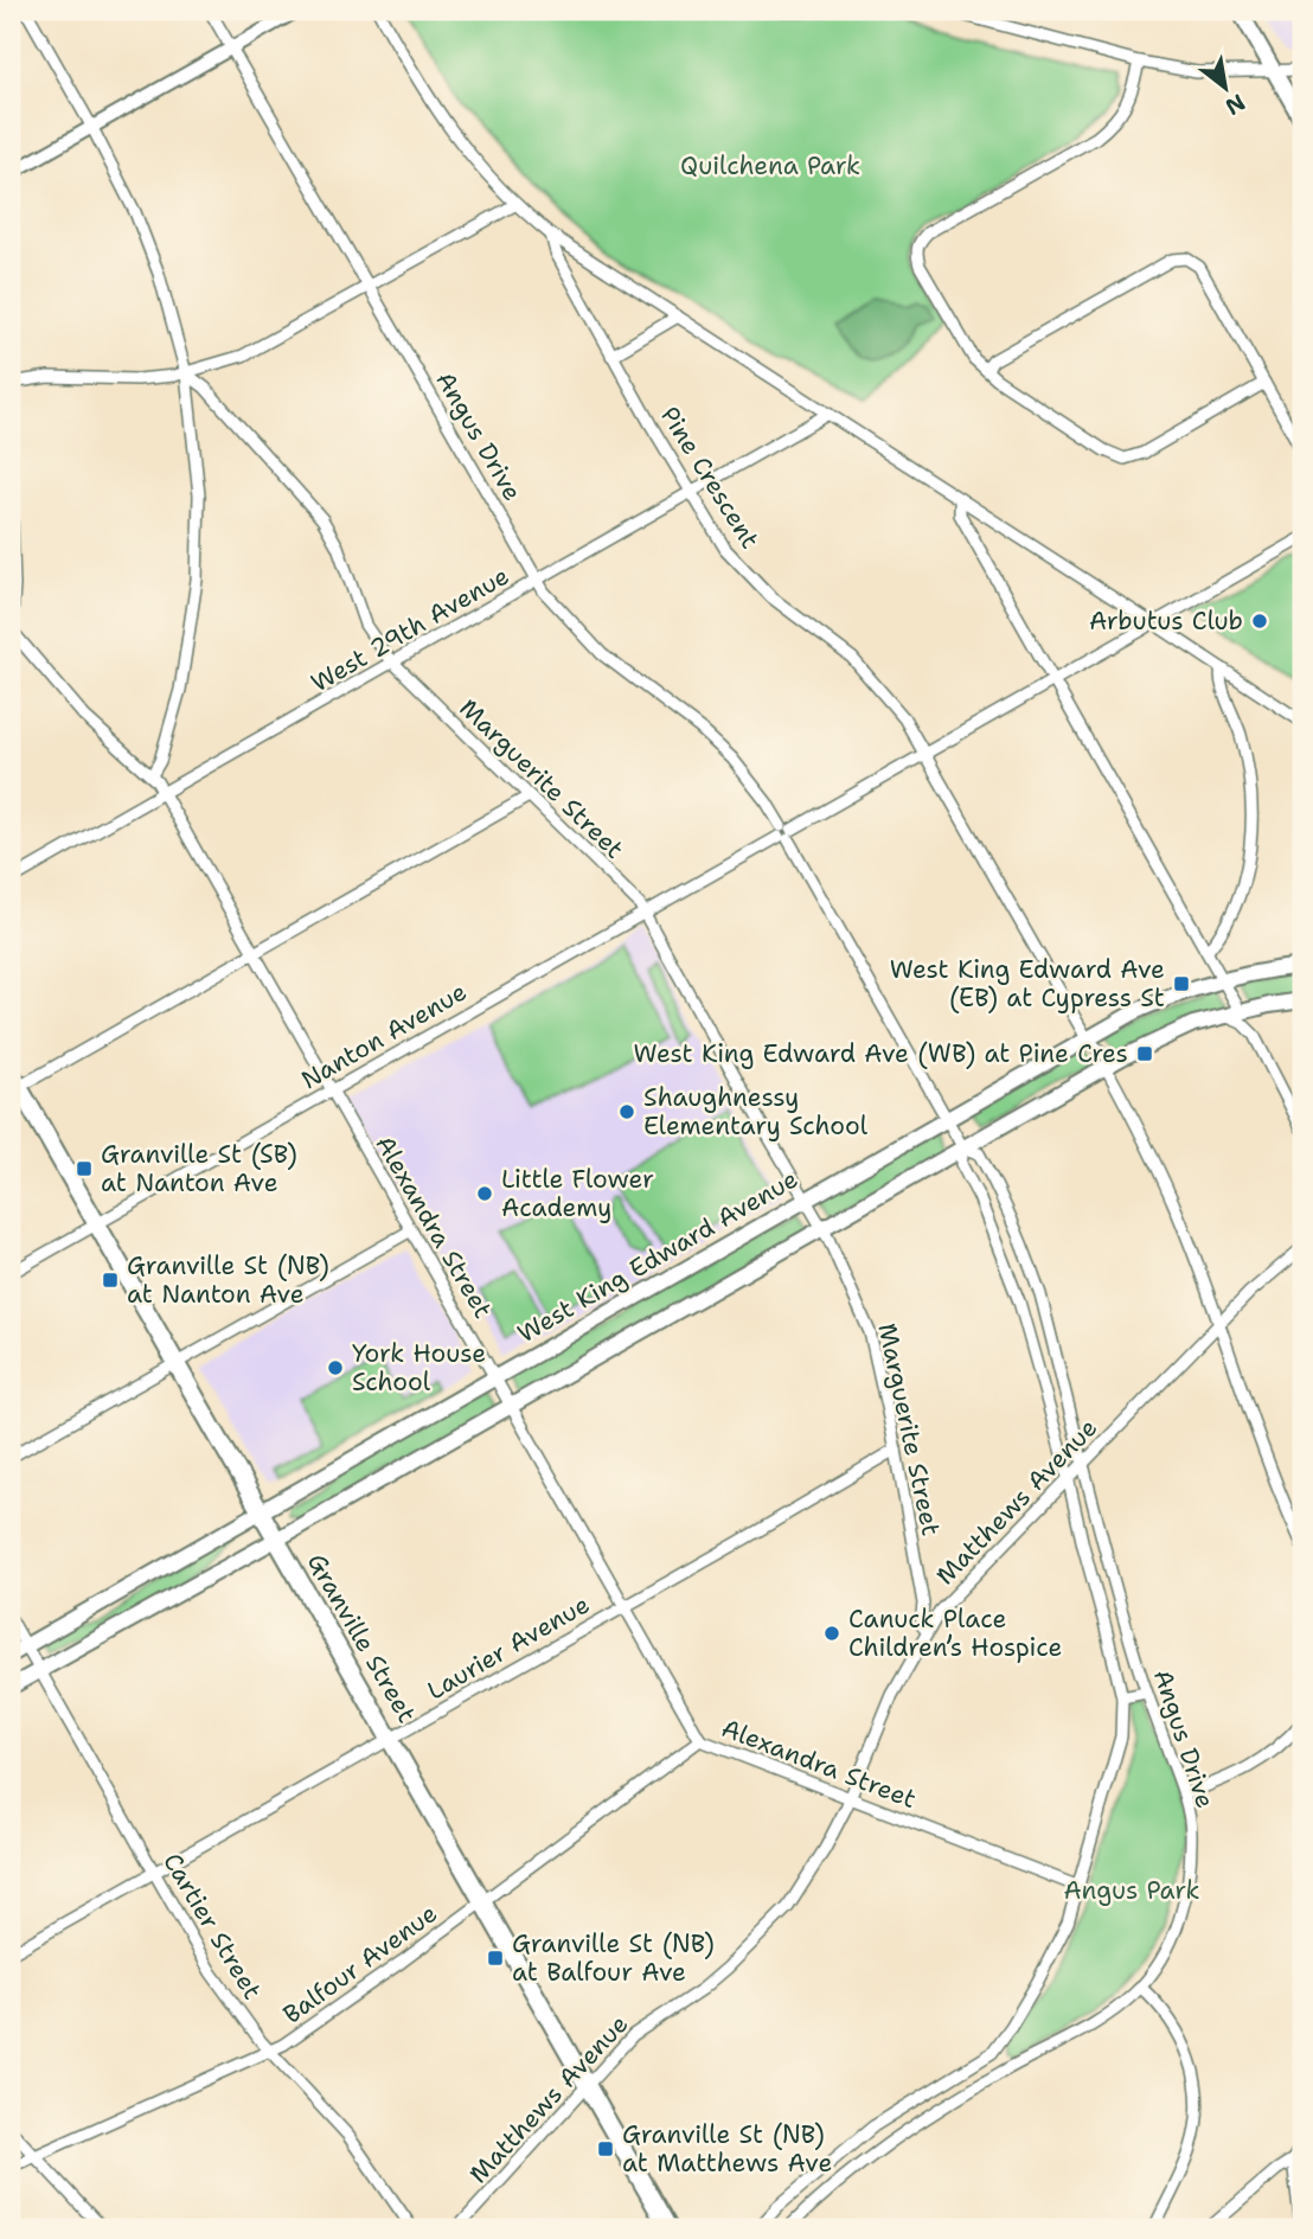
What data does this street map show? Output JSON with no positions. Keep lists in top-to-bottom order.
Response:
{
  "streets": {
    "highway": ["Granville Street"],
    "main road": ["West King Edward Avenue"],
    "street": [
      "Angus Drive",
      "Pine Crescent",
      "West 29th Avenue",
      "Marguerite Street",
      "Nanton Avenue",
      "Alexandra Street",
      "Matthews Avenue",
      "Laurier Avenue",
      "Cartier Street",
      "Balfour Avenue"
    ]
  },
  "crossings": [
    ["Angus Drive", "West 29th Avenue"],
    ["Angus Drive", "Nanton Avenue"],
    ["Angus Drive", "Alexandra Street"],
    ["Angus Drive", "West King Edward Avenue"],
    ["Angus Drive", "Matthews Avenue"],
    ["Pine Crescent", "West 29th Avenue"],
    ["Pine Crescent", "Nanton Avenue"],
    ["Pine Crescent", "West King Edward Avenue"],
    ["West 29th Avenue", "Marguerite Street"],
    ["West 29th Avenue", "Alexandra Street"],
    ["Marguerite Street", "Nanton Avenue"],
    ["Marguerite Street", "West King Edward Avenue"],
    ["Marguerite Street", "Matthews Avenue"],
    ["Marguerite Street", "Laurier Avenue"],
    ["Nanton Avenue", "Alexandra Street"],
    ["Nanton Avenue", "Granville Street"],
    ["Alexandra Street", "West King Edward Avenue"],
    ["Alexandra Street", "Matthews Avenue"],
    ["Alexandra Street", "Laurier Avenue"],
    ["Alexandra Street", "Balfour Avenue"],
    ["West King Edward Avenue", "Granville Street"],
    ["West King Edward Avenue", "Cartier Street"],
    ["Matthews Avenue", "Granville Street"],
    ["Granville Street", "Laurier Avenue"],
    ["Granville Street", "Balfour Avenue"],
    ["Laurier Avenue", "Cartier Street"],
    ["Cartier Street", "Balfour Avenue"]
  ],
  "parks": ["Quilchena Park", "Angus Park"],
  "places": {
    "other": [
      "Arbutus Club",
      "Shaughnessy Elementary School",
      "Little Flower Academy",
      "York House School",
      "Canuck Place Children’s Hospice"
    ],
    "transit": [
      "West King Edward Ave (EB) at Cypress St",
      "West King Edward Ave (WB) at Pine Cres",
      "Granville St (SB) at Nanton Ave",
      "Granville St (NB) at Nanton Ave",
      "Granville St (NB) at Balfour Ave",
      "Granville St (NB) at Matthews Ave"
    ]
  },
  "north": "bottom right"
}
